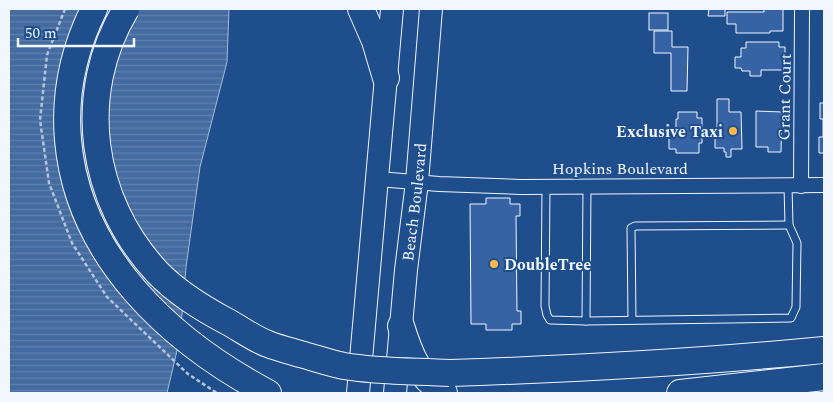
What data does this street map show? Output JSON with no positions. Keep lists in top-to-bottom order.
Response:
{
  "streets": {
    "main road": ["Beach Boulevard"],
    "street": ["Grant Court", "Hopkins Boulevard"]
  },
  "crossings": [
    ["Grant Court", "Hopkins Boulevard"],
    ["Hopkins Boulevard", "Beach Boulevard"]
  ],
  "places": ["Exclusive Taxi", "DoubleTree"],
  "scale_bar": "50 m"
}
